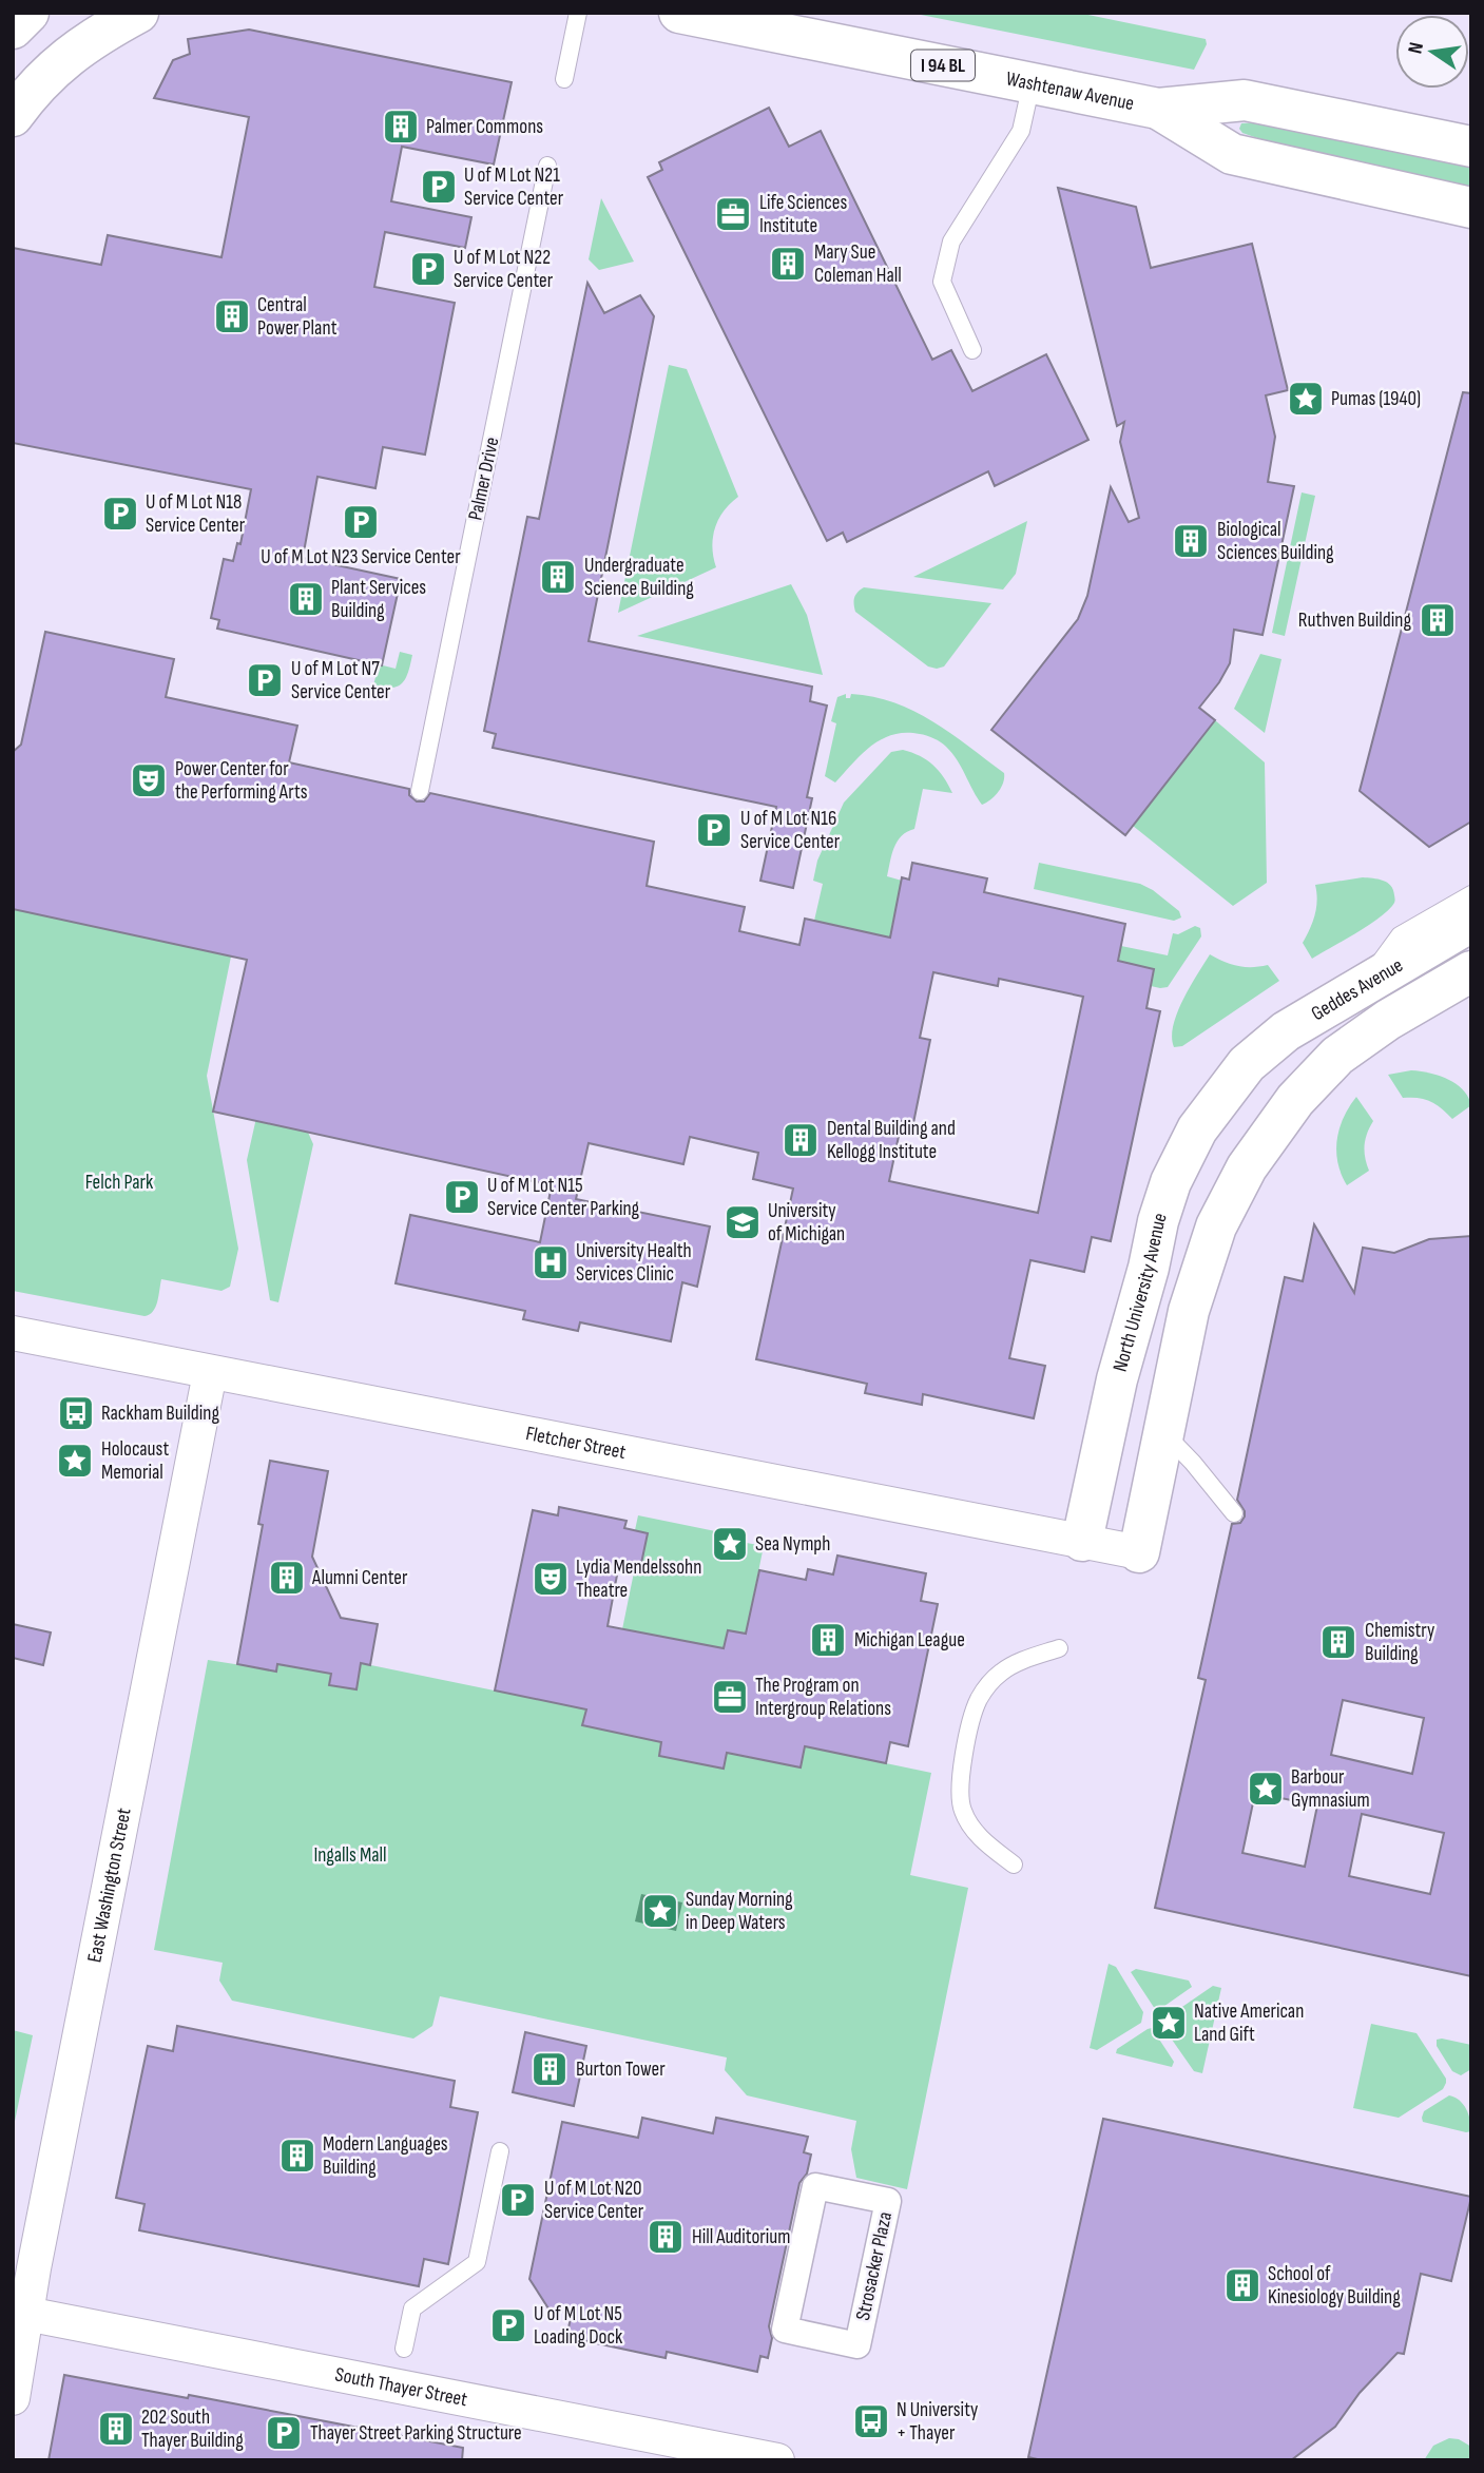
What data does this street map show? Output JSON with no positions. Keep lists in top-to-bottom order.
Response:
{
  "streets": {
    "street": [
      "I 94 BL",
      "Washtenaw Avenue",
      "Geddes Avenue",
      "North University Avenue",
      "Fletcher Street",
      "East Washington Street",
      "Strosacker Plaza",
      "South Thayer Street"
    ],
    "lane": ["Palmer Drive"]
  },
  "crossings": [
    ["Geddes Avenue", "North University Avenue"],
    ["North University Avenue", "Fletcher Street"],
    ["Fletcher Street", "East Washington Street"],
    ["East Washington Street", "South Thayer Street"]
  ],
  "parks": ["Felch Park", "Ingalls Mall"],
  "places": {
    "building": [
      "Palmer Commons",
      "Mary Sue Coleman Hall",
      "Central Power Plant",
      "Biological Sciences Building",
      "Undergraduate Science Building",
      "Plant Services Building",
      "Ruthven Building",
      "Dental Building and Kellogg Institute",
      "Alumni Center",
      "Michigan League",
      "Chemistry Building",
      "Burton Tower",
      "Modern Languages Building",
      "Hill Auditorium",
      "School of Kinesiology Building",
      "202 South Thayer Building"
    ],
    "parking": [
      "U of M Lot N21 Service Center",
      "U of M Lot N22 Service Center",
      "U of M Lot N18 Service Center",
      "U of M Lot N23 Service Center",
      "U of M Lot N7 Service Center",
      "U of M Lot N16 Service Center",
      "U of M Lot N15 Service Center Parking",
      "U of M Lot N20 Service Center",
      "U of M Lot N5 Loading Dock",
      "Thayer Street Parking Structure"
    ],
    "office": ["Life Sciences Institute", "The Program on Intergroup Relations"],
    "place": [
      "Pumas (1940)",
      "Holocaust Memorial",
      "Sea Nymph",
      "Barbour Gymnasium",
      "Sunday Morning in Deep Waters",
      "Native American Land Gift"
    ],
    "theatre": ["Power Center for the Performing Arts", "Lydia Mendelssohn Theatre"],
    "school or university": ["University of Michigan"],
    "hospital": ["University Health Services Clinic"],
    "bus stop": ["Rackham Building", "N University + Thayer"]
  },
  "north": "left"
}
